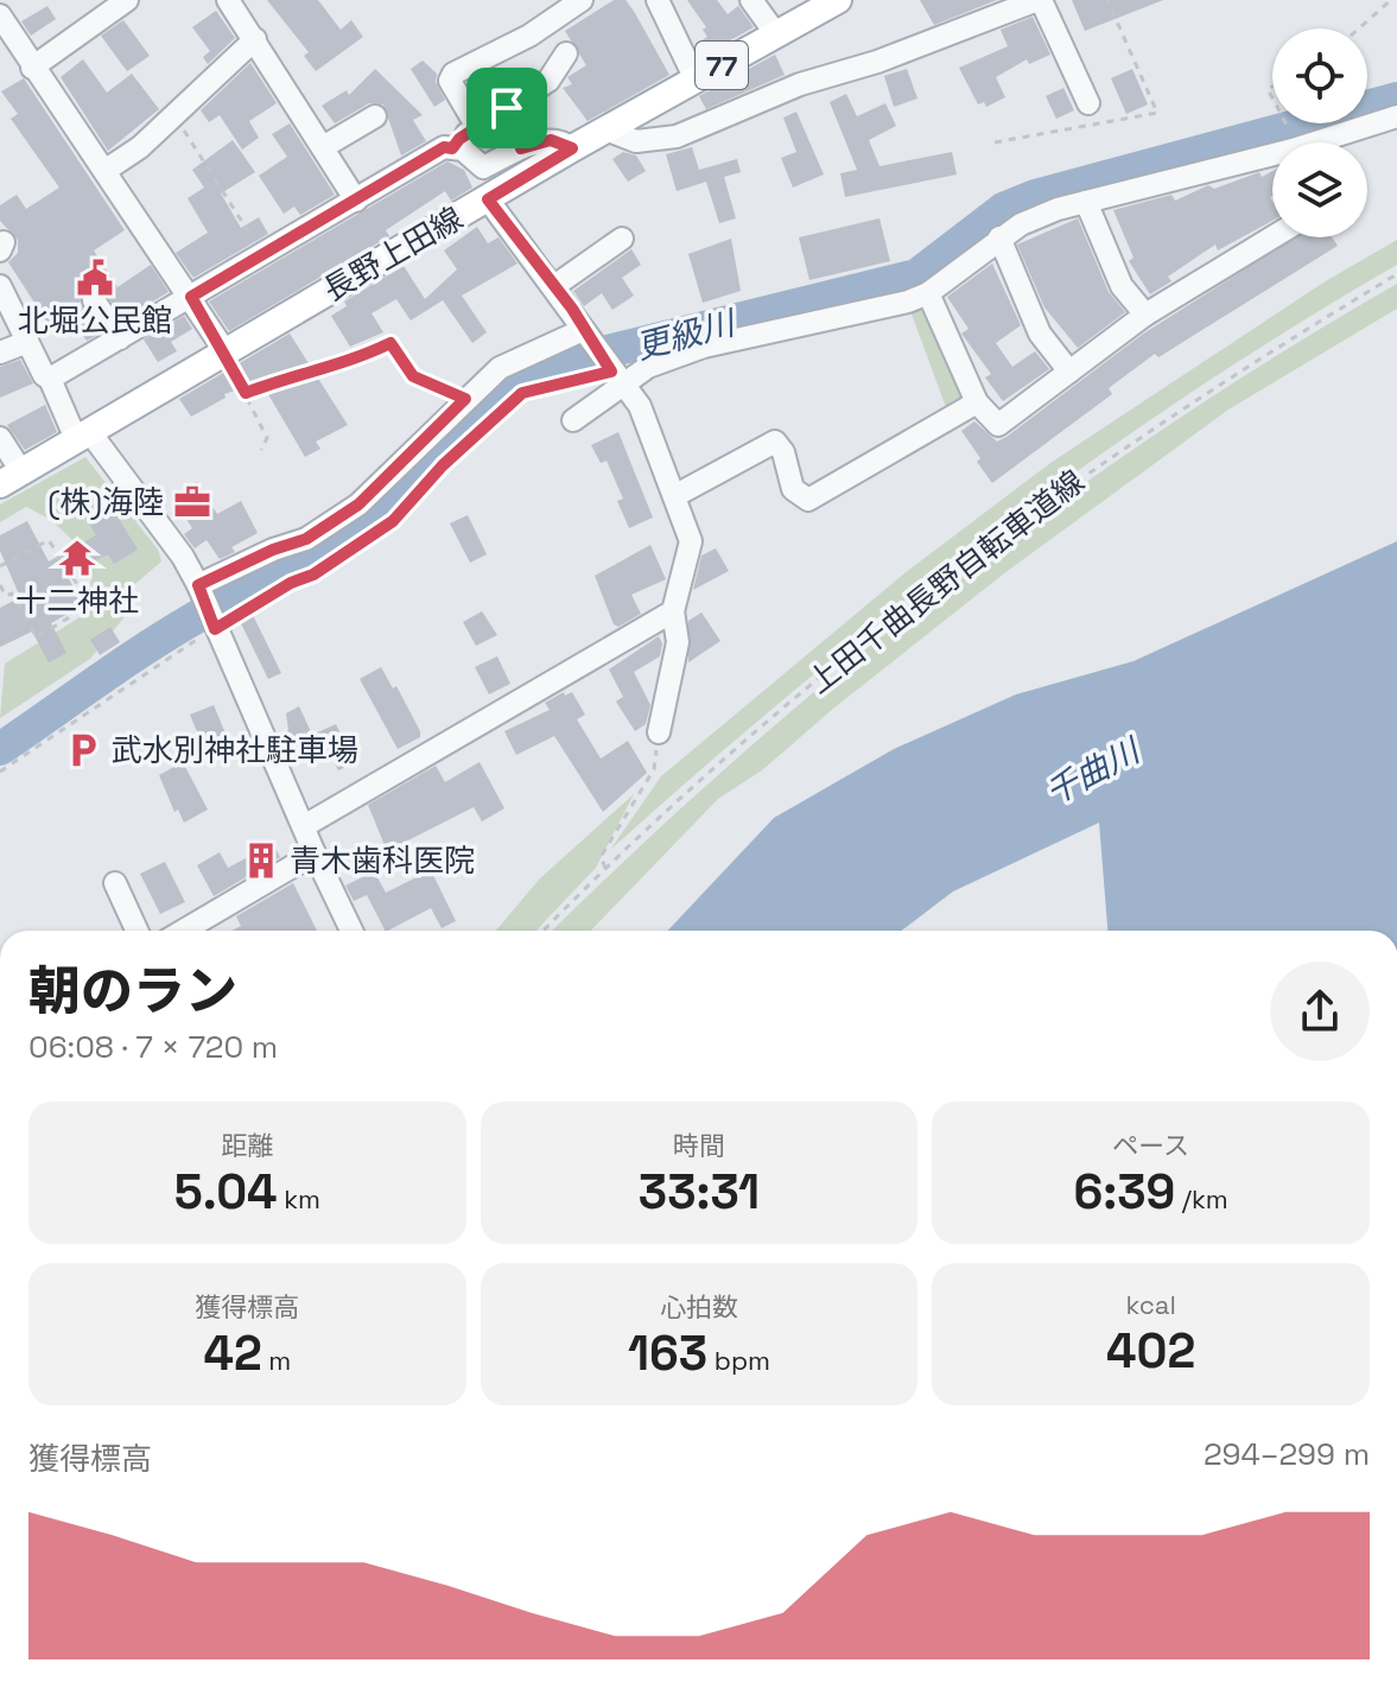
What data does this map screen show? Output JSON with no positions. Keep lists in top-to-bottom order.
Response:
{
  "streets": {
    "main road": ["77", "長野上田線"],
    "path": ["上田千曲長野自転車道線"]
  },
  "water": ["更級川", "千曲川"],
  "places": {
    "public building": ["北堀公民館"],
    "office": ["(株)海陸"],
    "temple": ["十二神社"],
    "parking": ["武水別神社駐車場"],
    "building": ["青木歯科医院"]
  },
  "page": {
    "heading": ["朝のラン", "06:08 · 7 × 720 m"],
    "stats": [
      ["距離", "5.04 km"],
      ["時間", "33:31"],
      ["ペース", "6:39 /km"],
      ["獲得標高", "42 m"],
      ["心拍数", "163 bpm"],
      ["kcal", "402"]
    ],
    "chart": ["獲得標高", "294–299 m"]
  }
}
